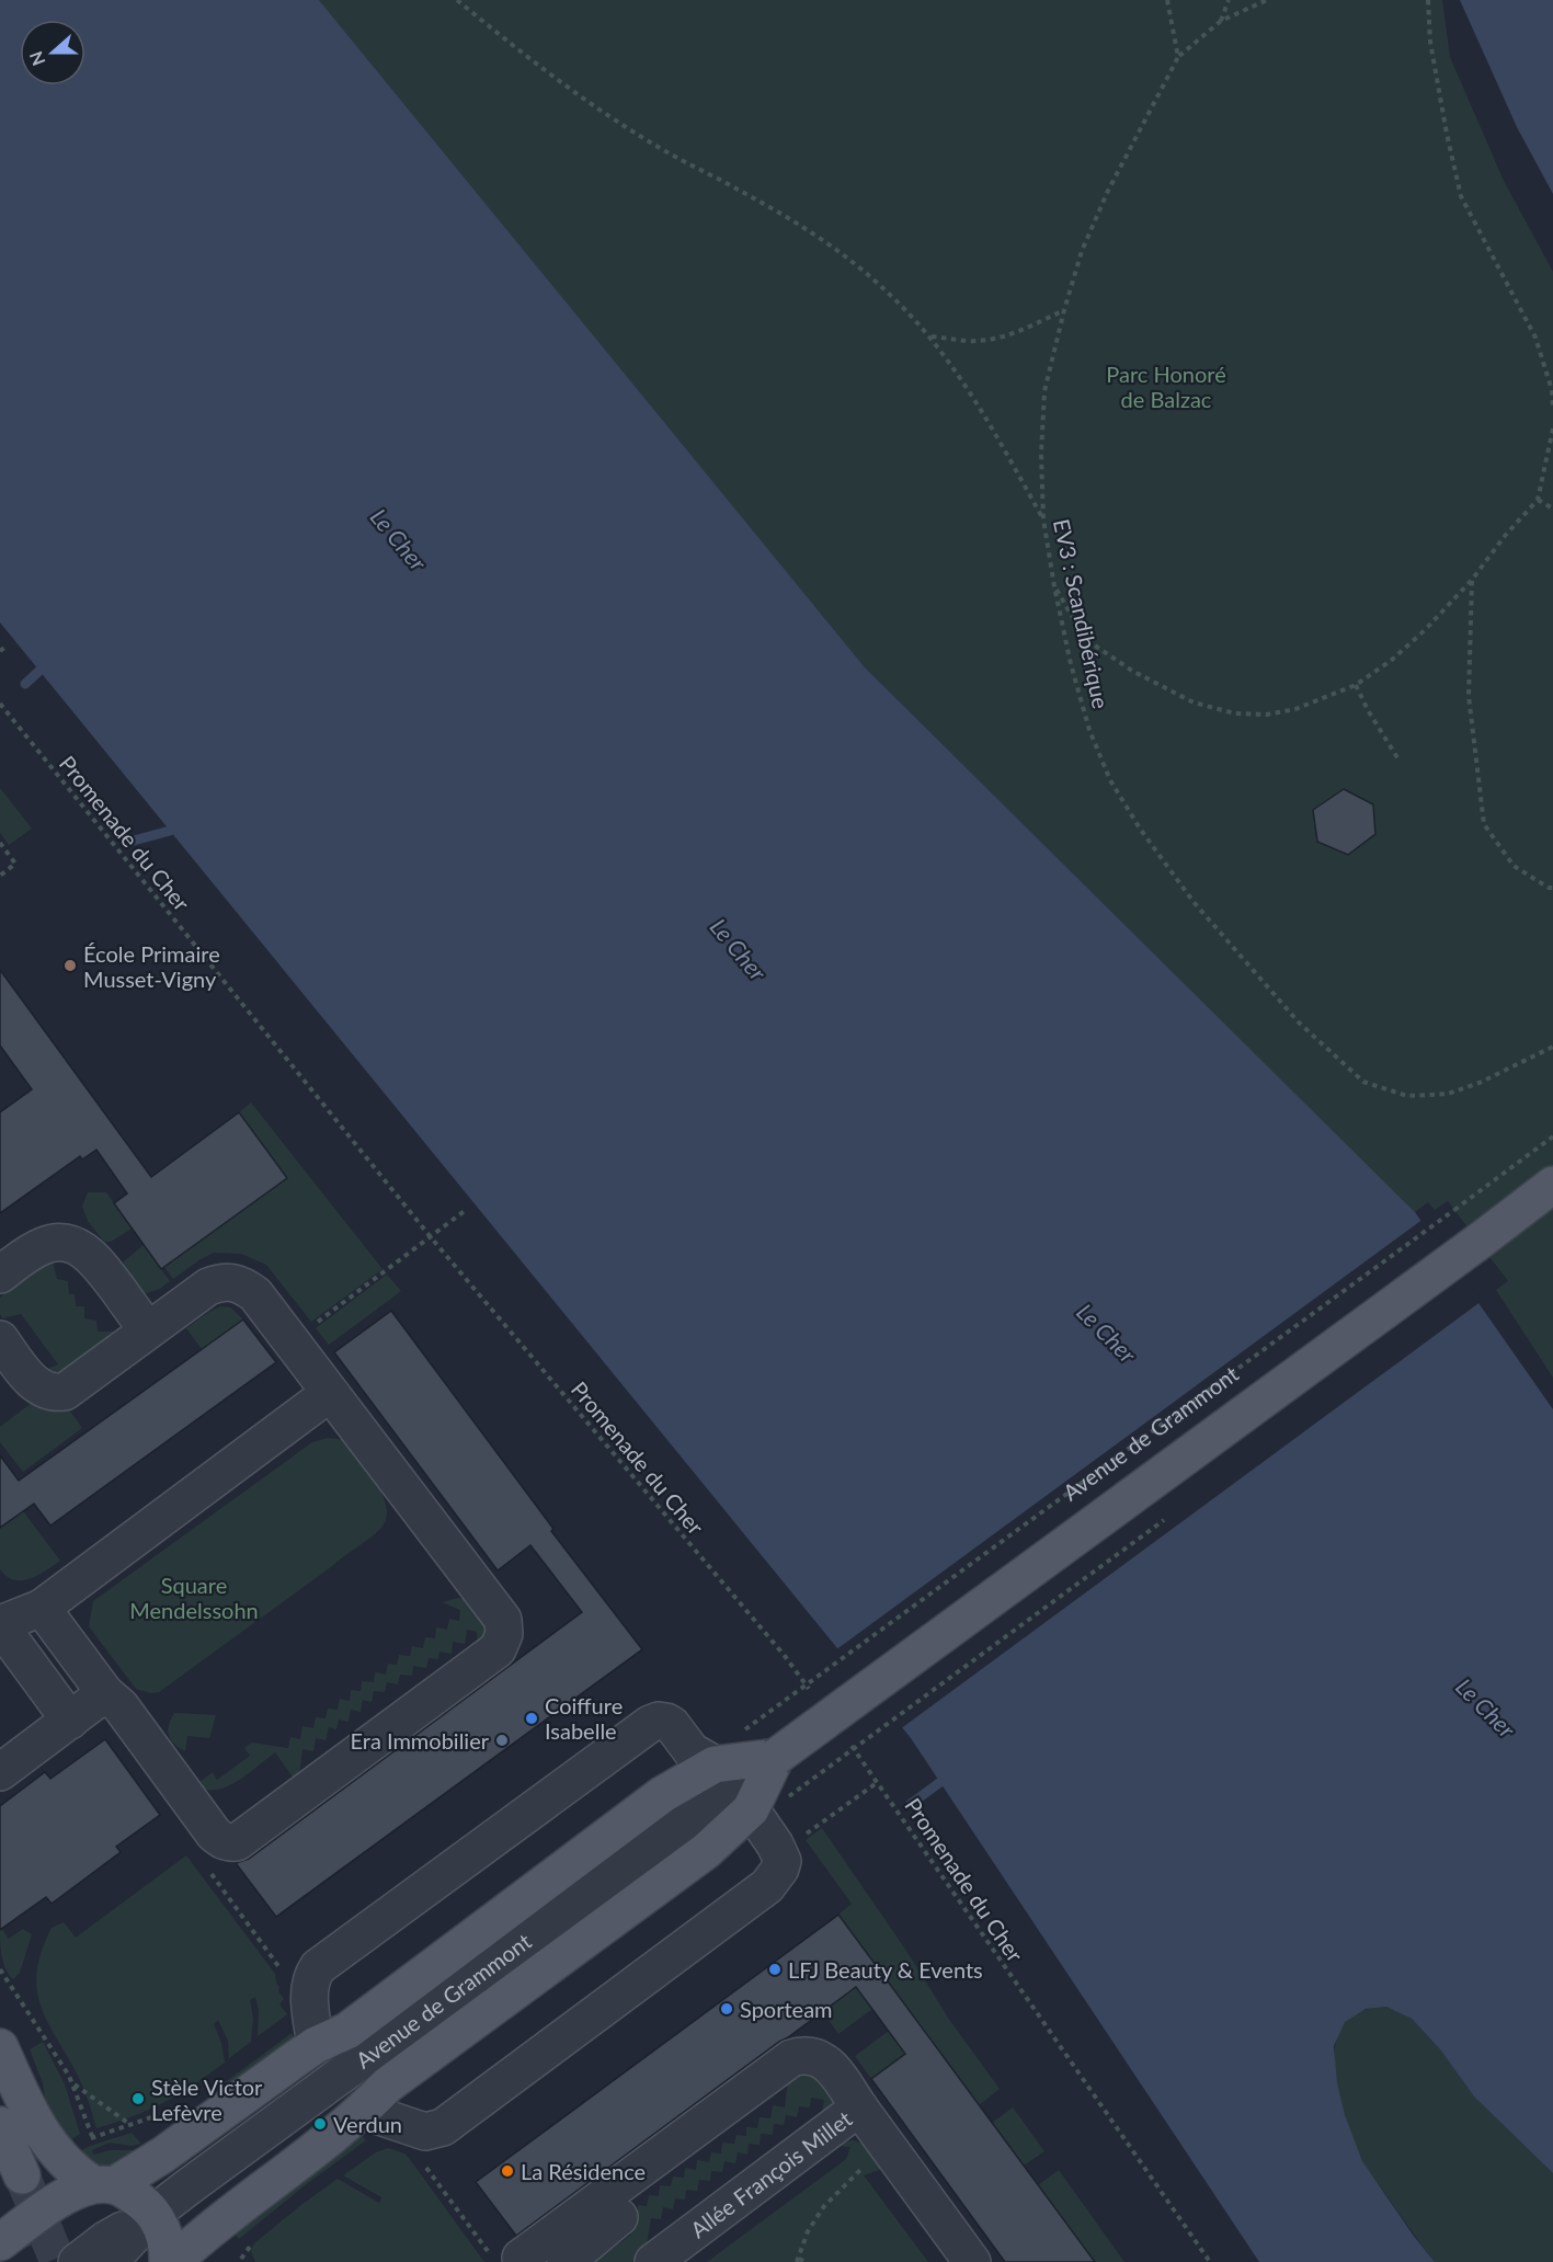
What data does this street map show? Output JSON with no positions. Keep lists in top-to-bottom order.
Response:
{
  "streets": {
    "main road": ["Avenue de Grammont"],
    "street": ["Allée François Millet"],
    "path": ["EV3 : Scandibérique", "Promenade du Cher"]
  },
  "water": ["Le Cher"],
  "parks": ["Parc Honoré de Balzac", "Square Mendelssohn"],
  "places": [
    "École Primaire Musset-Vigny",
    "Coiffure Isabelle",
    "Era Immobilier",
    "LFJ Beauty & Events",
    "Sporteam",
    "Stèle Victor Lefèvre",
    "Verdun",
    "La Résidence"
  ],
  "north": "left"
}
